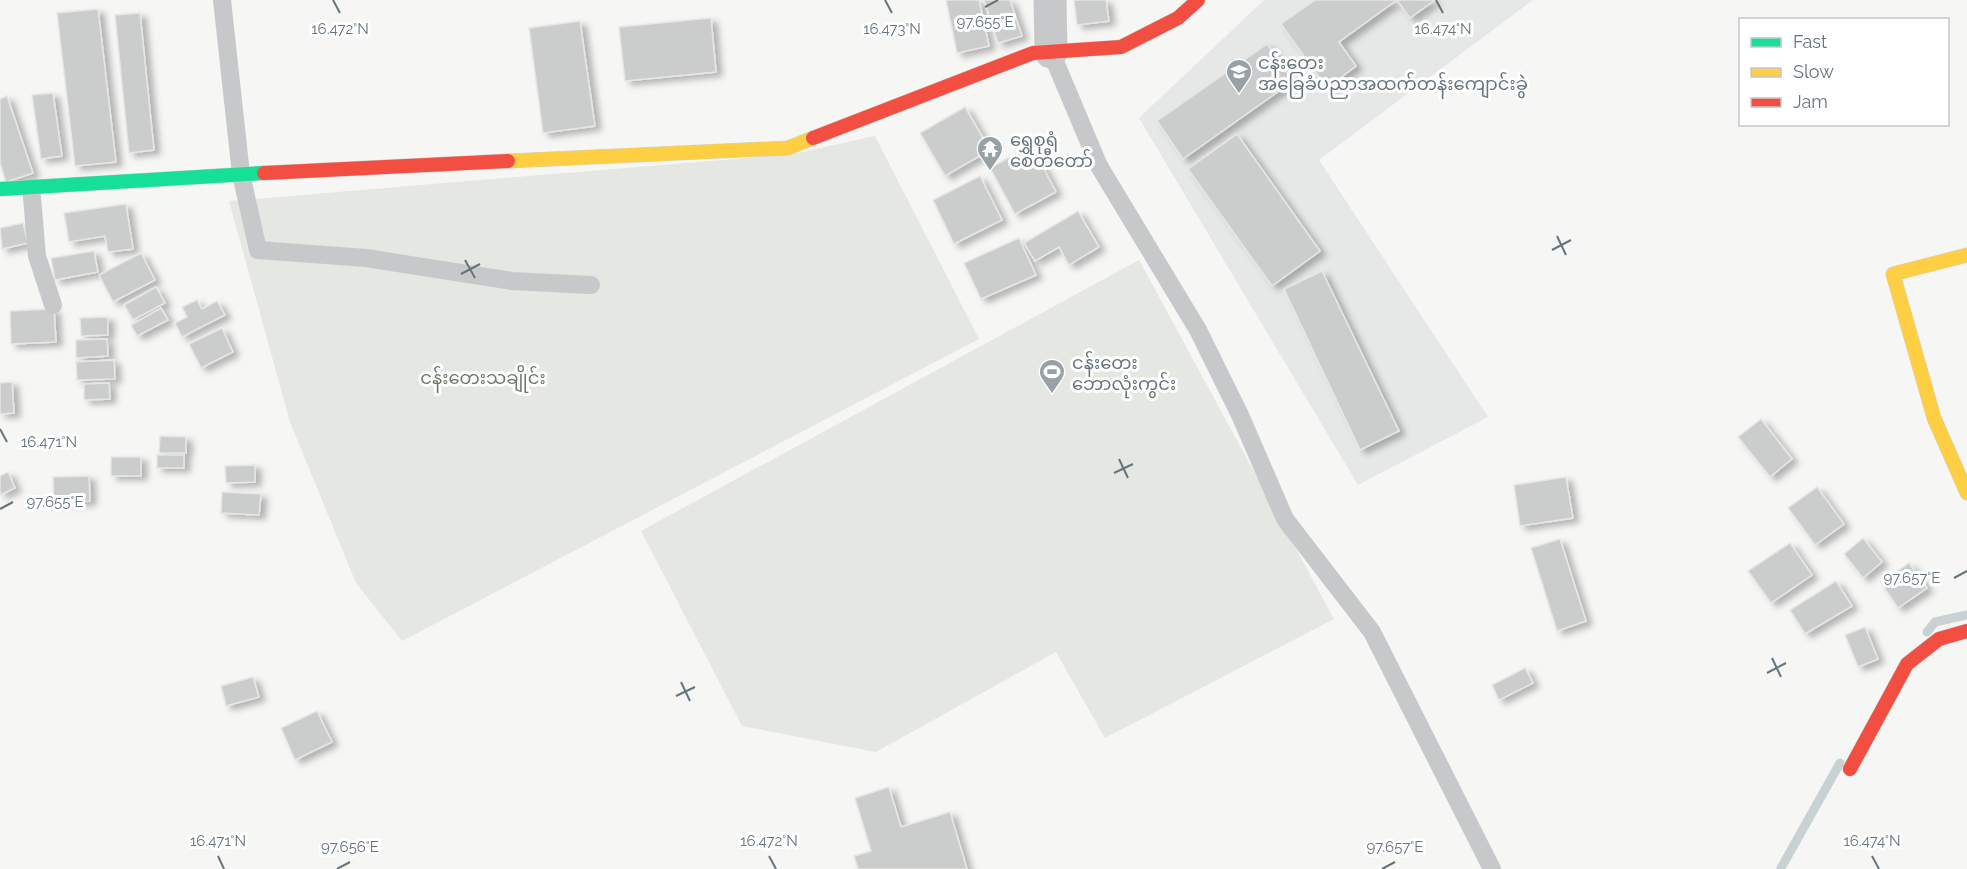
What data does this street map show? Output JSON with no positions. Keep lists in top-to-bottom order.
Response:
{
  "parks": ["ငန်းတေးသချိုင်း"],
  "places": {
    "school or university": ["ငန်းတေး အခြေခံပညာအထက်တန်းကျောင်းခွဲ"],
    "temple": ["ရွှေစုရုံ စေတီတော်"],
    "sports": ["ငန်းတေး ဘောလုံးကွင်း"]
  },
  "legend": ["Fast", "Slow", "Jam"],
  "coordinates": [
    "97.655°E",
    "16.472°N",
    "16.473°N",
    "16.474°N",
    "16.471°N",
    "97.657°E",
    "97.656°E"
  ]
}
